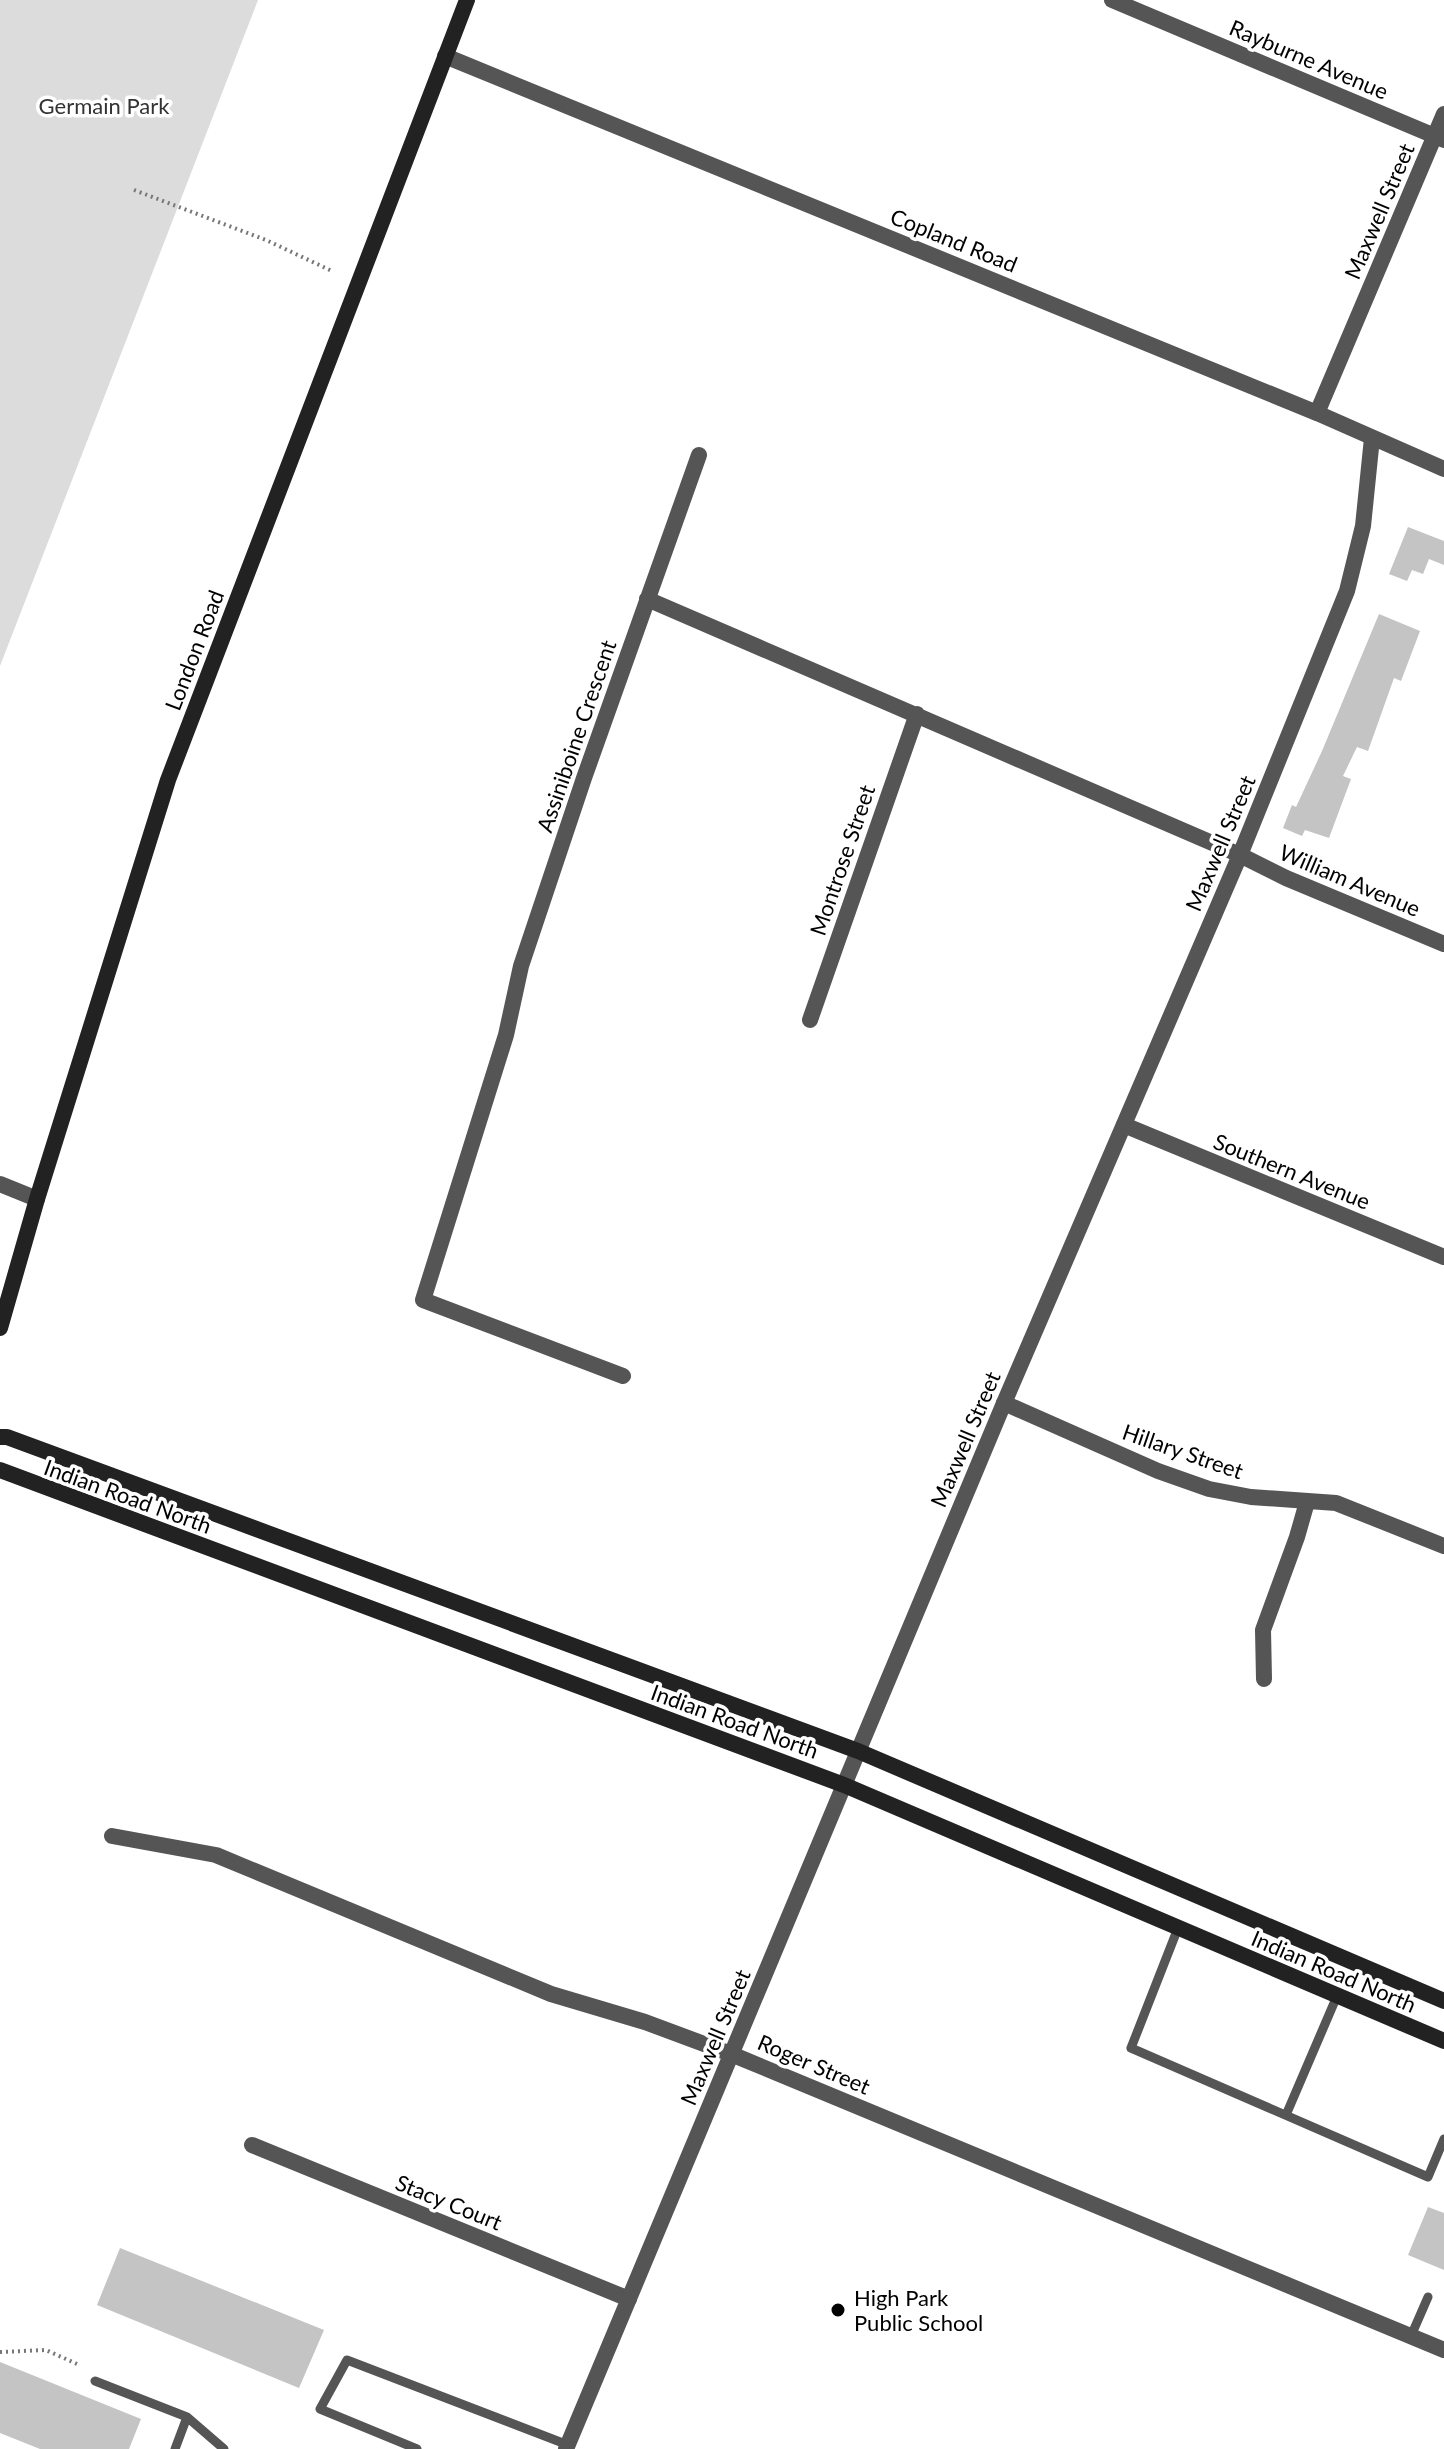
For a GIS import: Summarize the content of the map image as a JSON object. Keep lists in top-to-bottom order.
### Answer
{
  "streets": {
    "main road": ["London Road", "Indian Road North"],
    "street": [
      "Rayburne Avenue",
      "Maxwell Street",
      "Copland Road",
      "Assiniboine Crescent",
      "Montrose Street",
      "William Avenue",
      "Southern Avenue",
      "Hillary Street",
      "Roger Street",
      "Stacy Court"
    ]
  },
  "crossings": [
    ["Rayburne Avenue", "Maxwell Street"],
    ["Maxwell Street", "Copland Road"],
    ["Maxwell Street", "William Avenue"],
    ["Maxwell Street", "Southern Avenue"],
    ["Maxwell Street", "Hillary Street"],
    ["Maxwell Street", "Indian Road North"],
    ["Maxwell Street", "Roger Street"],
    ["Maxwell Street", "Stacy Court"],
    ["Copland Road", "London Road"]
  ],
  "parks": ["Germain Park"],
  "places": ["High Park Public School"]
}
